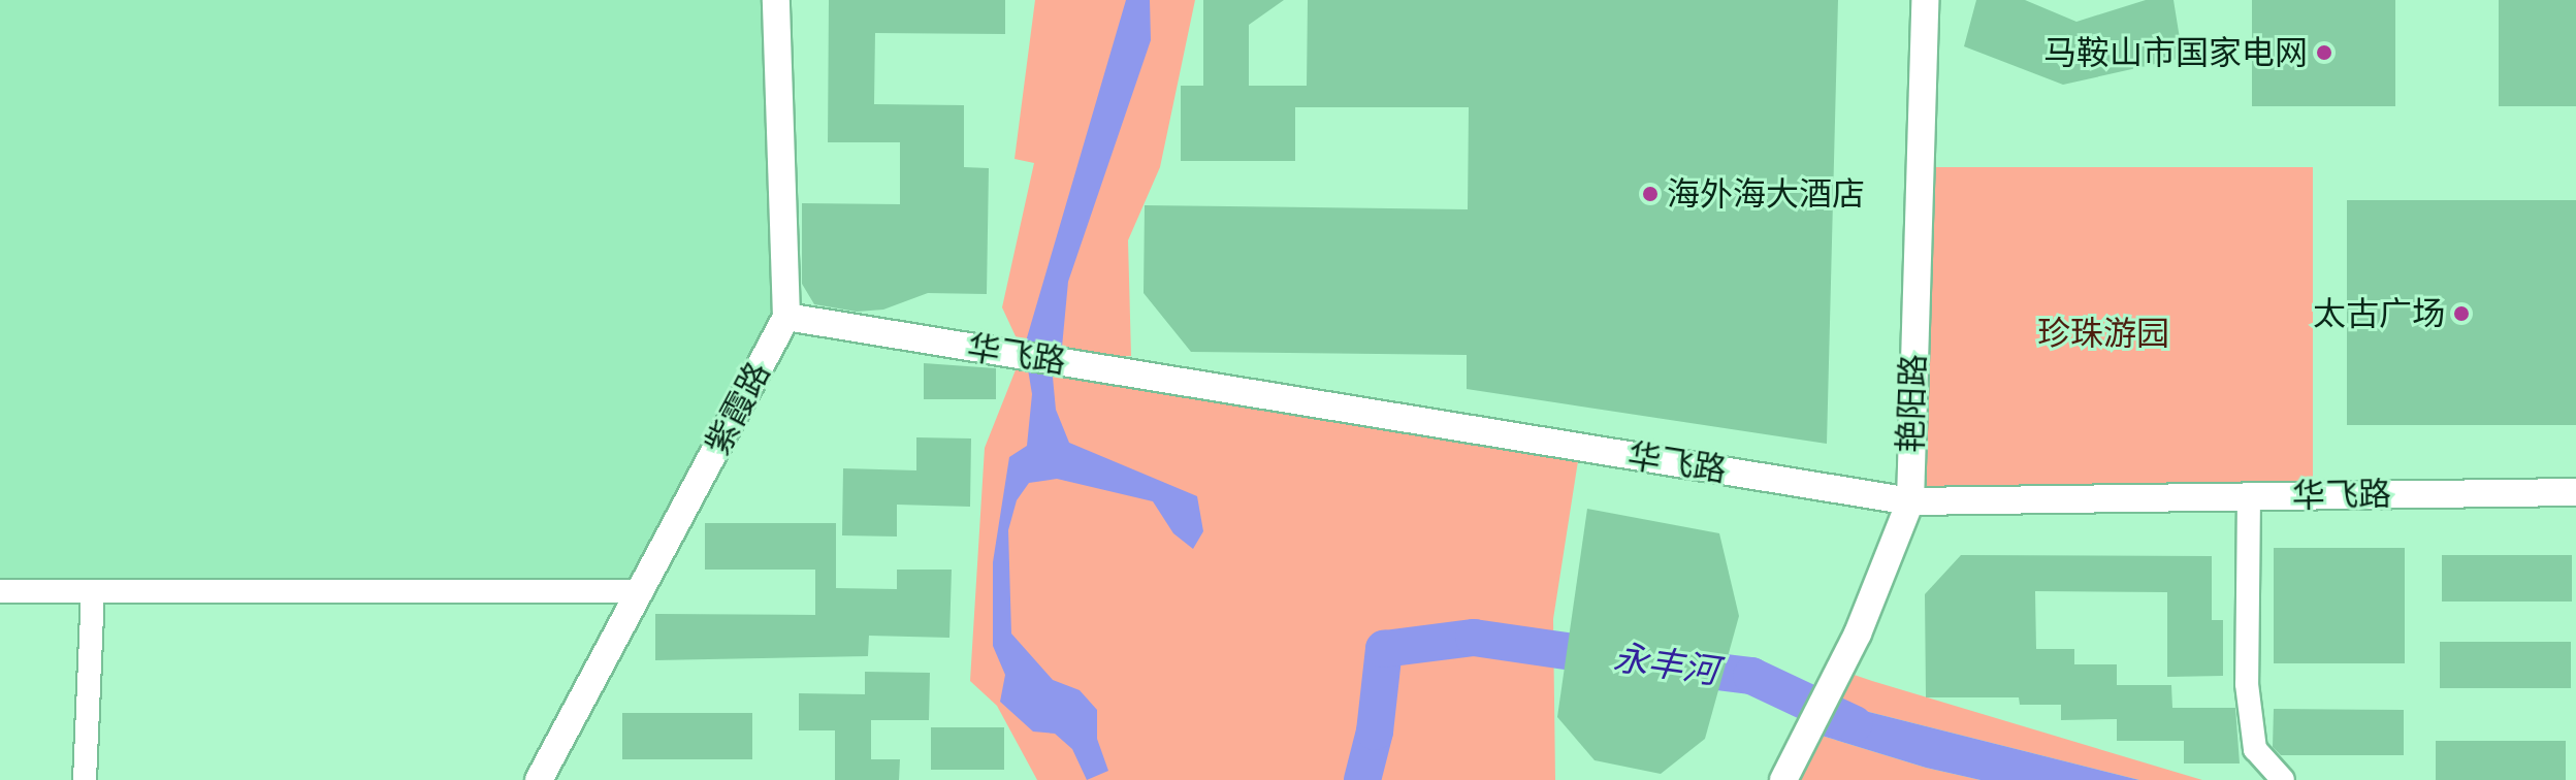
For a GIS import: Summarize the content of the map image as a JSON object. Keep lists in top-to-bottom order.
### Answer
{
  "streets": {
    "street": ["华飞路", "艳阳路", "紫霞路"]
  },
  "crossings": [
    ["华飞路", "艳阳路"],
    ["华飞路", "紫霞路"]
  ],
  "water": ["永丰河"],
  "parks": ["珍珠游园"],
  "places": ["马鞍山市国家电网", "海外海大酒店", "太古广场"]
}
